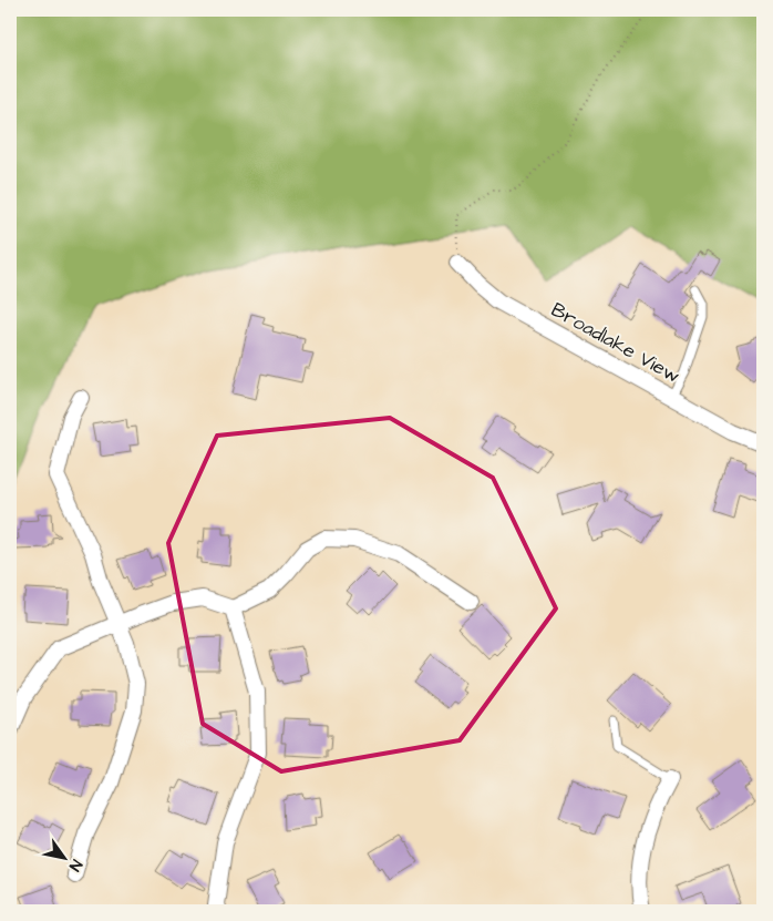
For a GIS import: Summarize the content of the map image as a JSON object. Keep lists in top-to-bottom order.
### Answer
{
  "streets": {
    "street": ["Broadlake View"]
  },
  "north": "bottom right"
}
